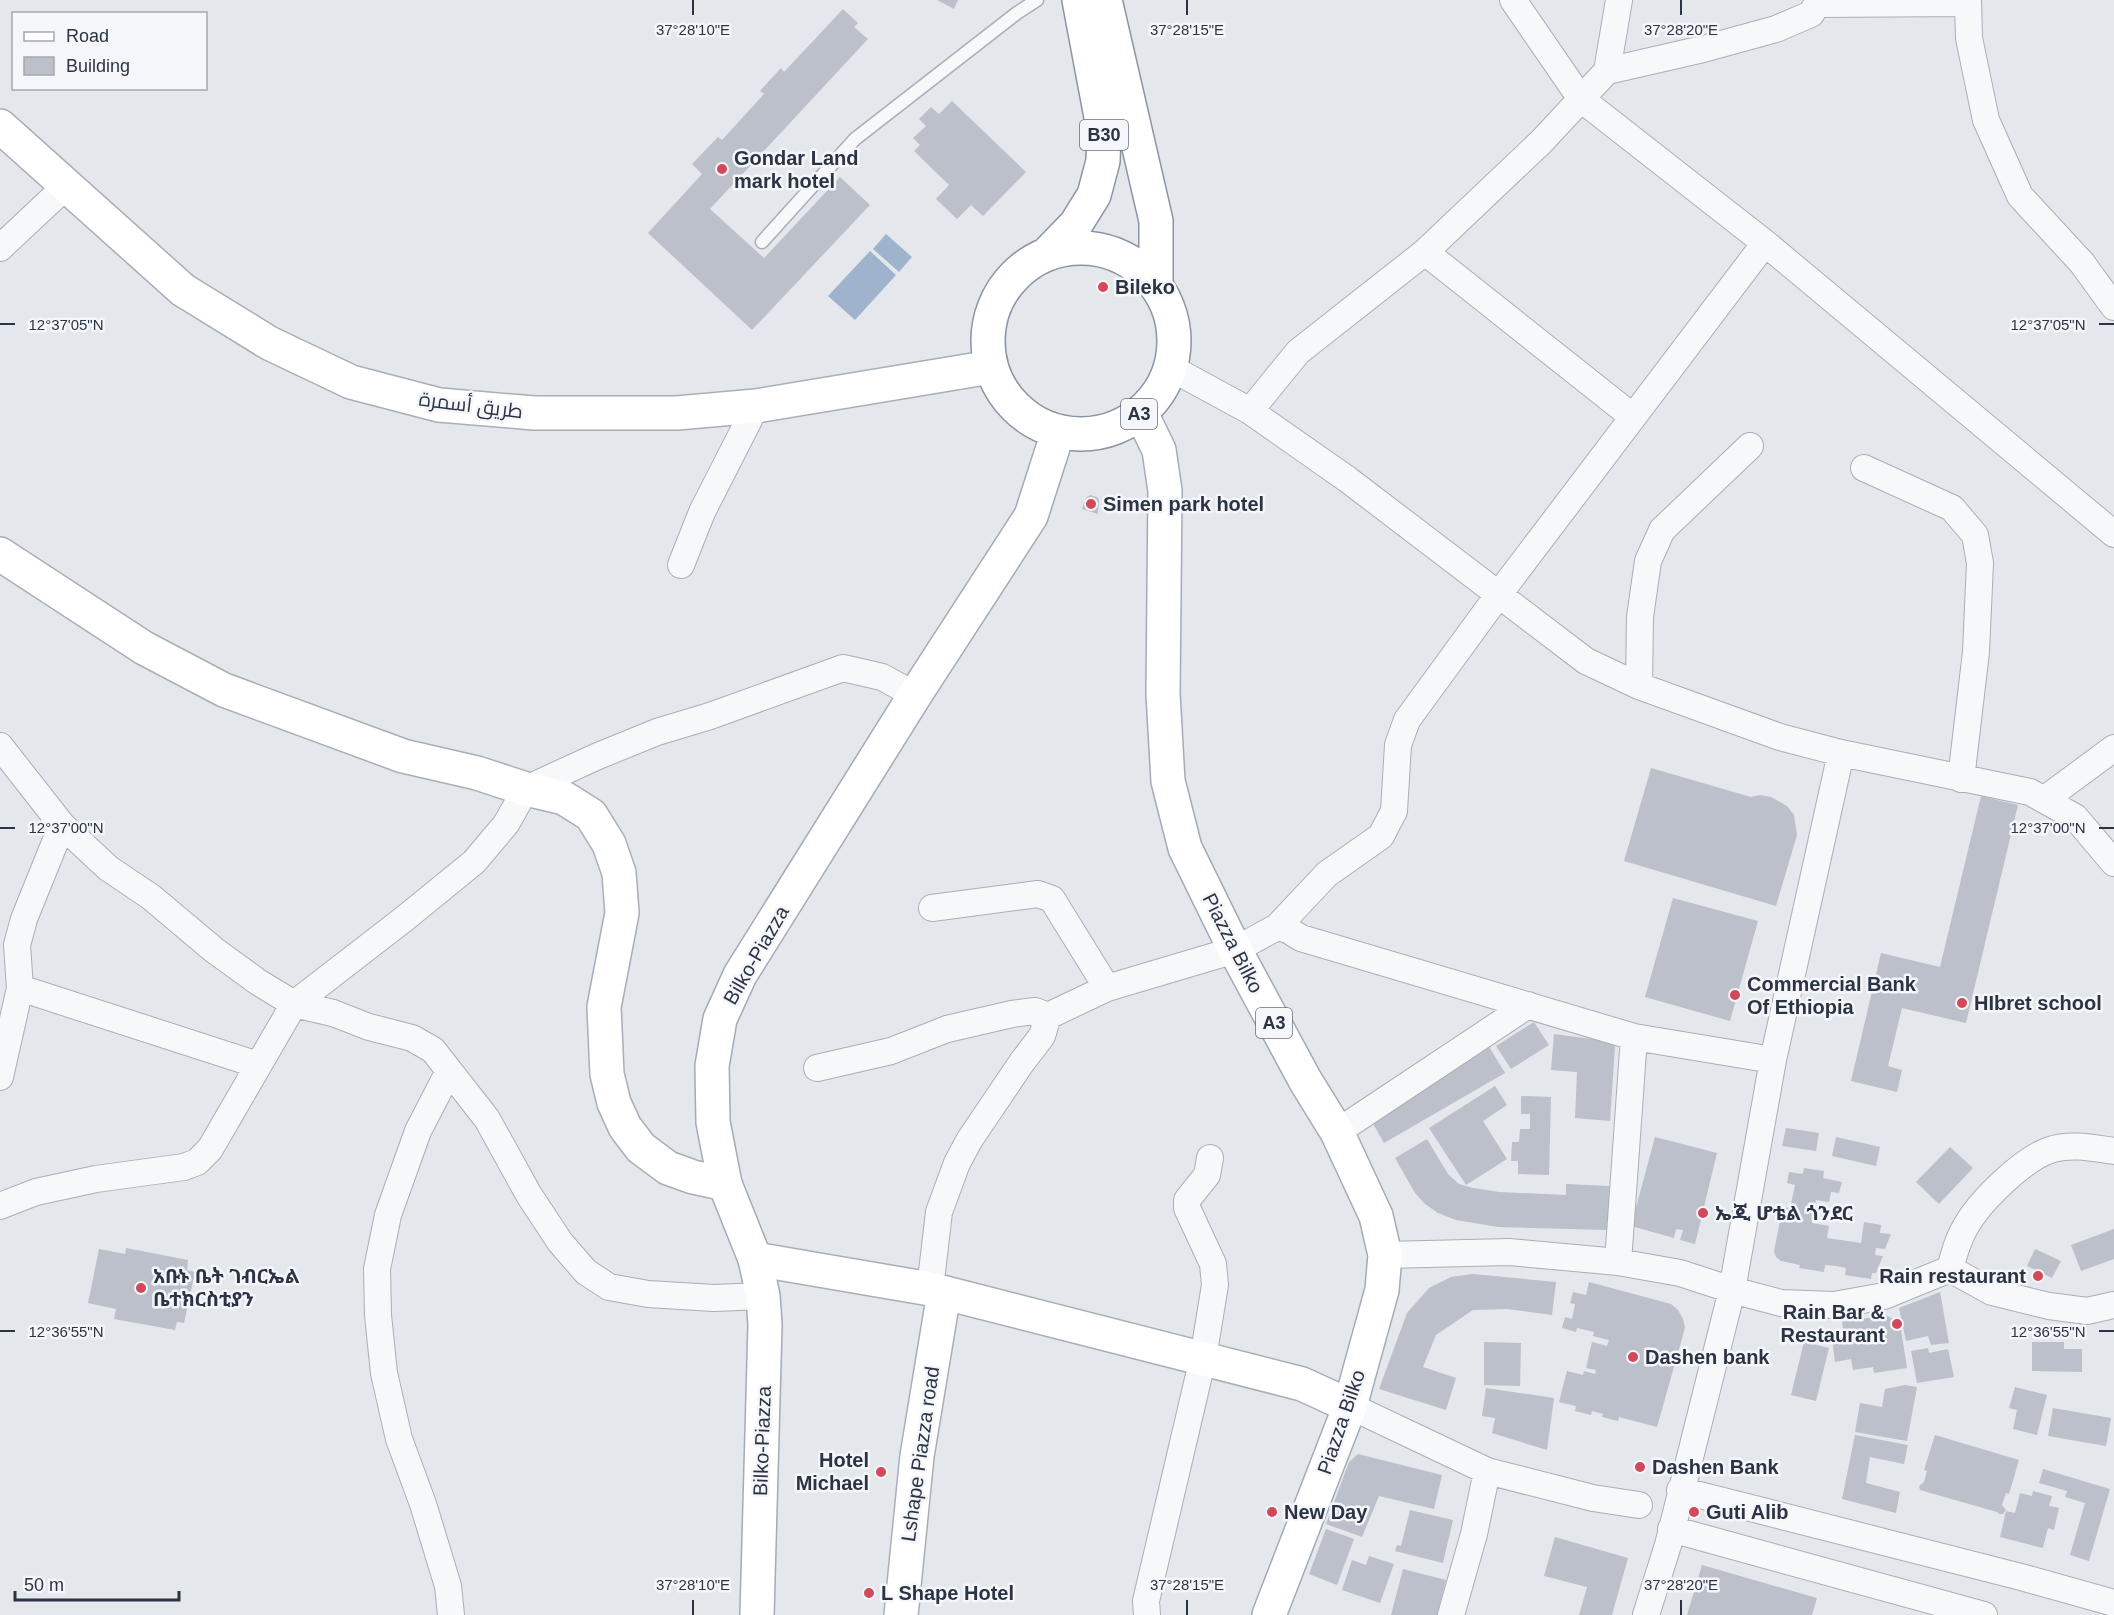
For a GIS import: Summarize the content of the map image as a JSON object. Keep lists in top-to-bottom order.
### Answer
{
  "streets": {
    "main road": [
      "B30",
      "طريق أسمرة",
      "A3",
      "Piazza Bilko",
      "Bilko-Piazza",
      "Lshape Piazza road"
    ]
  },
  "crossings": [
    ["B30", "طريق أسمرة"],
    ["B30", "A3"],
    ["B30", "Piazza Bilko"],
    ["B30", "Bilko-Piazza"],
    ["طريق أسمرة", "A3"],
    ["طريق أسمرة", "Piazza Bilko"],
    ["طريق أسمرة", "Bilko-Piazza"],
    ["A3", "Piazza Bilko"],
    ["A3", "Bilko-Piazza"],
    ["Piazza Bilko", "Bilko-Piazza"]
  ],
  "places": [
    "Gondar Land mark hotel",
    "Bileko",
    "Simen park hotel",
    "Commercial Bank Of Ethiopia",
    "HIbret school",
    "ኤጂ ሆቴል ጎንደር",
    "Rain restaurant",
    "አቡኑ ቤት ገብርኤል ቤተክርስቲያን",
    "Rain Bar & Restaurant",
    "Dashen bank",
    "Dashen Bank",
    "Hotel Michael",
    "New Day",
    "Guti Alib",
    "L Shape Hotel"
  ],
  "legend": ["Road", "Building"],
  "scale_bar": "50 m",
  "coordinates": [
    "37°28'10\"E",
    "37°28'15\"E",
    "37°28'20\"E",
    "12°37'05\"N",
    "12°37'00\"N",
    "12°36'55\"N"
  ]
}
